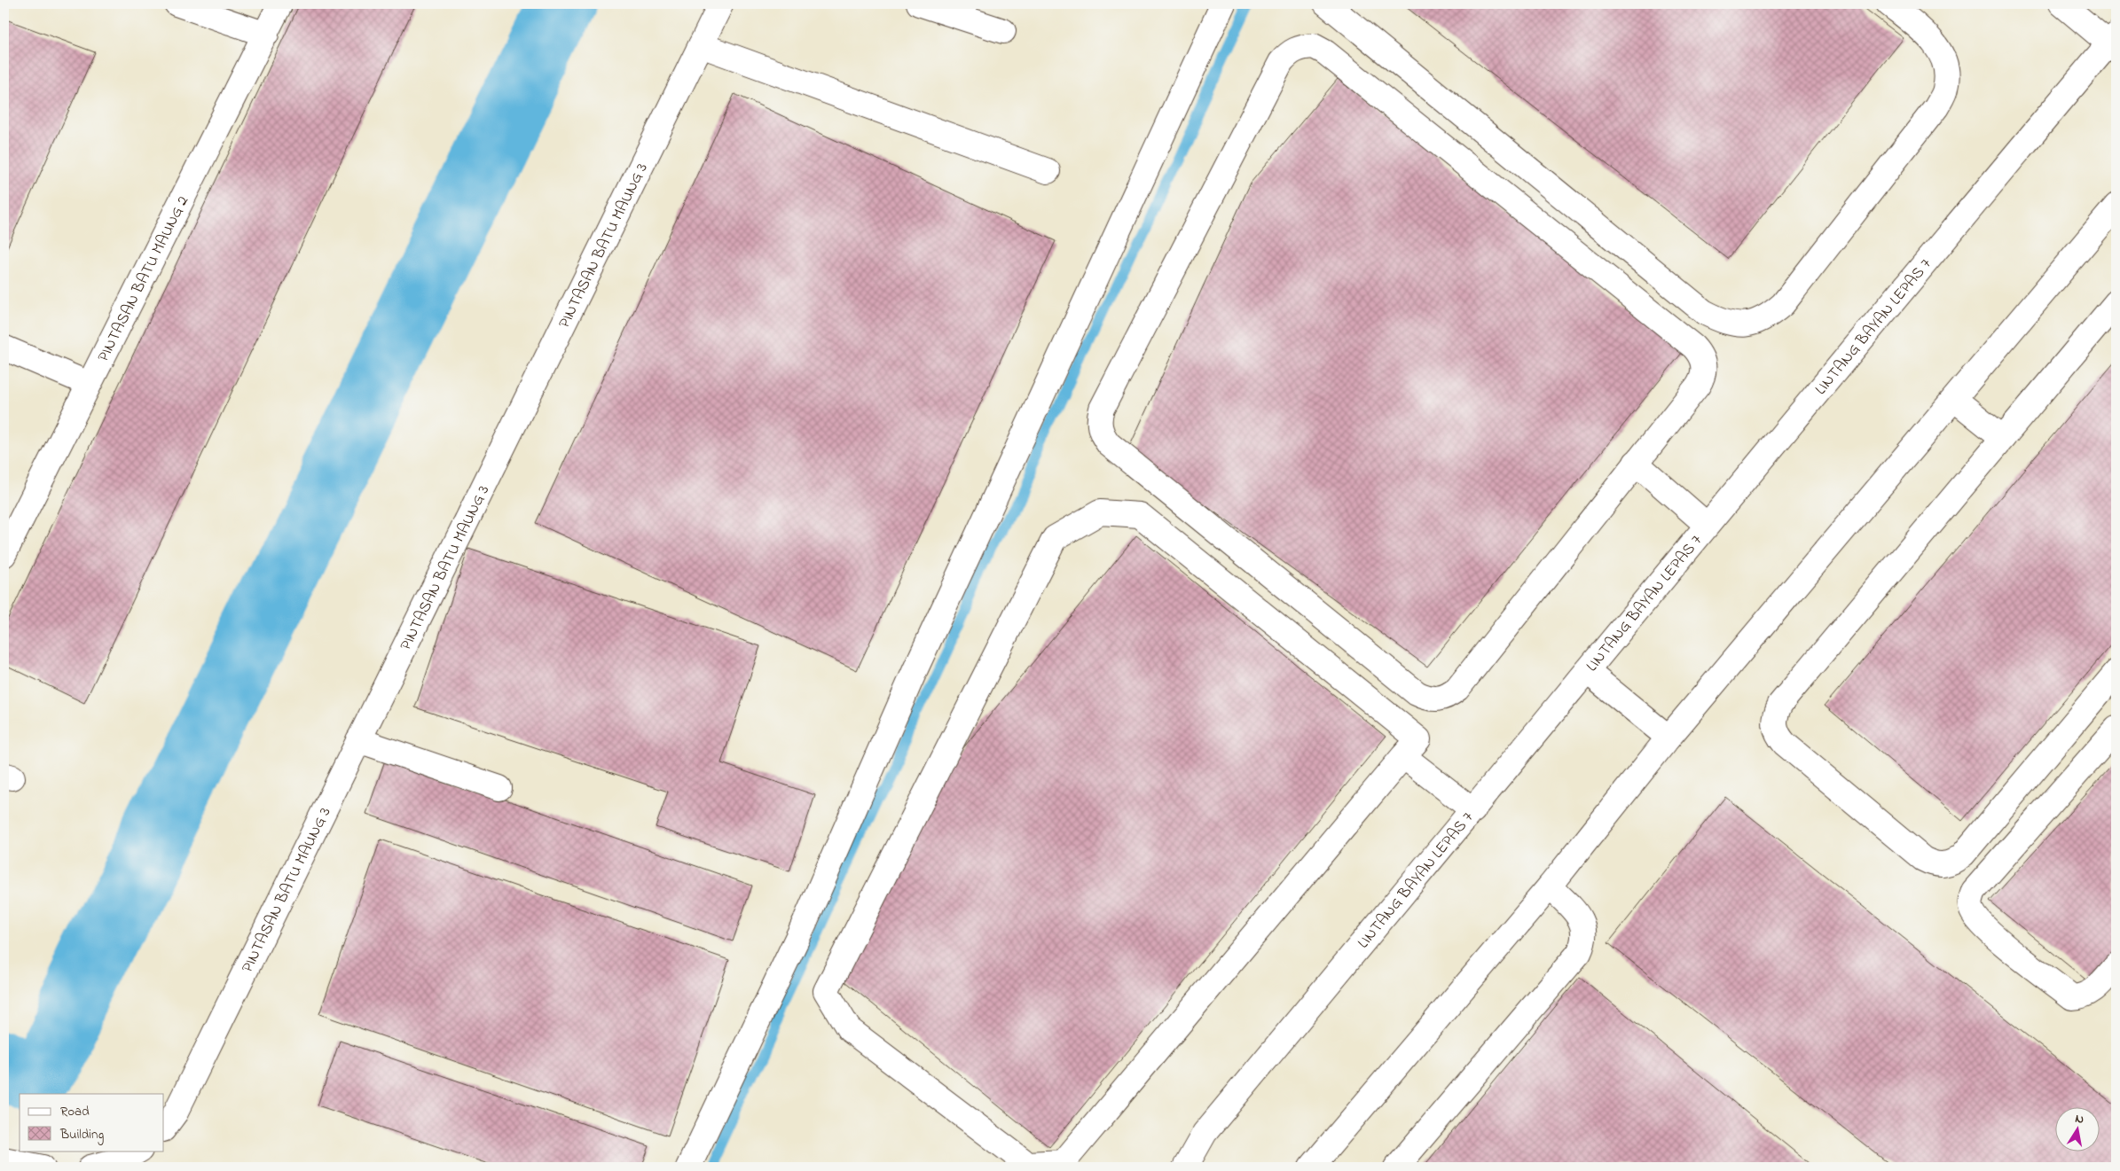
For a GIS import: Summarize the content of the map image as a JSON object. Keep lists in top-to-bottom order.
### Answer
{
  "streets": {
    "street": ["PINTASAN BATU MAUNG 3", "PINTASAN BATU MAUNG 2", "LINTANG BAYAN LEPAS 7"]
  },
  "legend": ["Road", "Building"],
  "north": "top"
}
